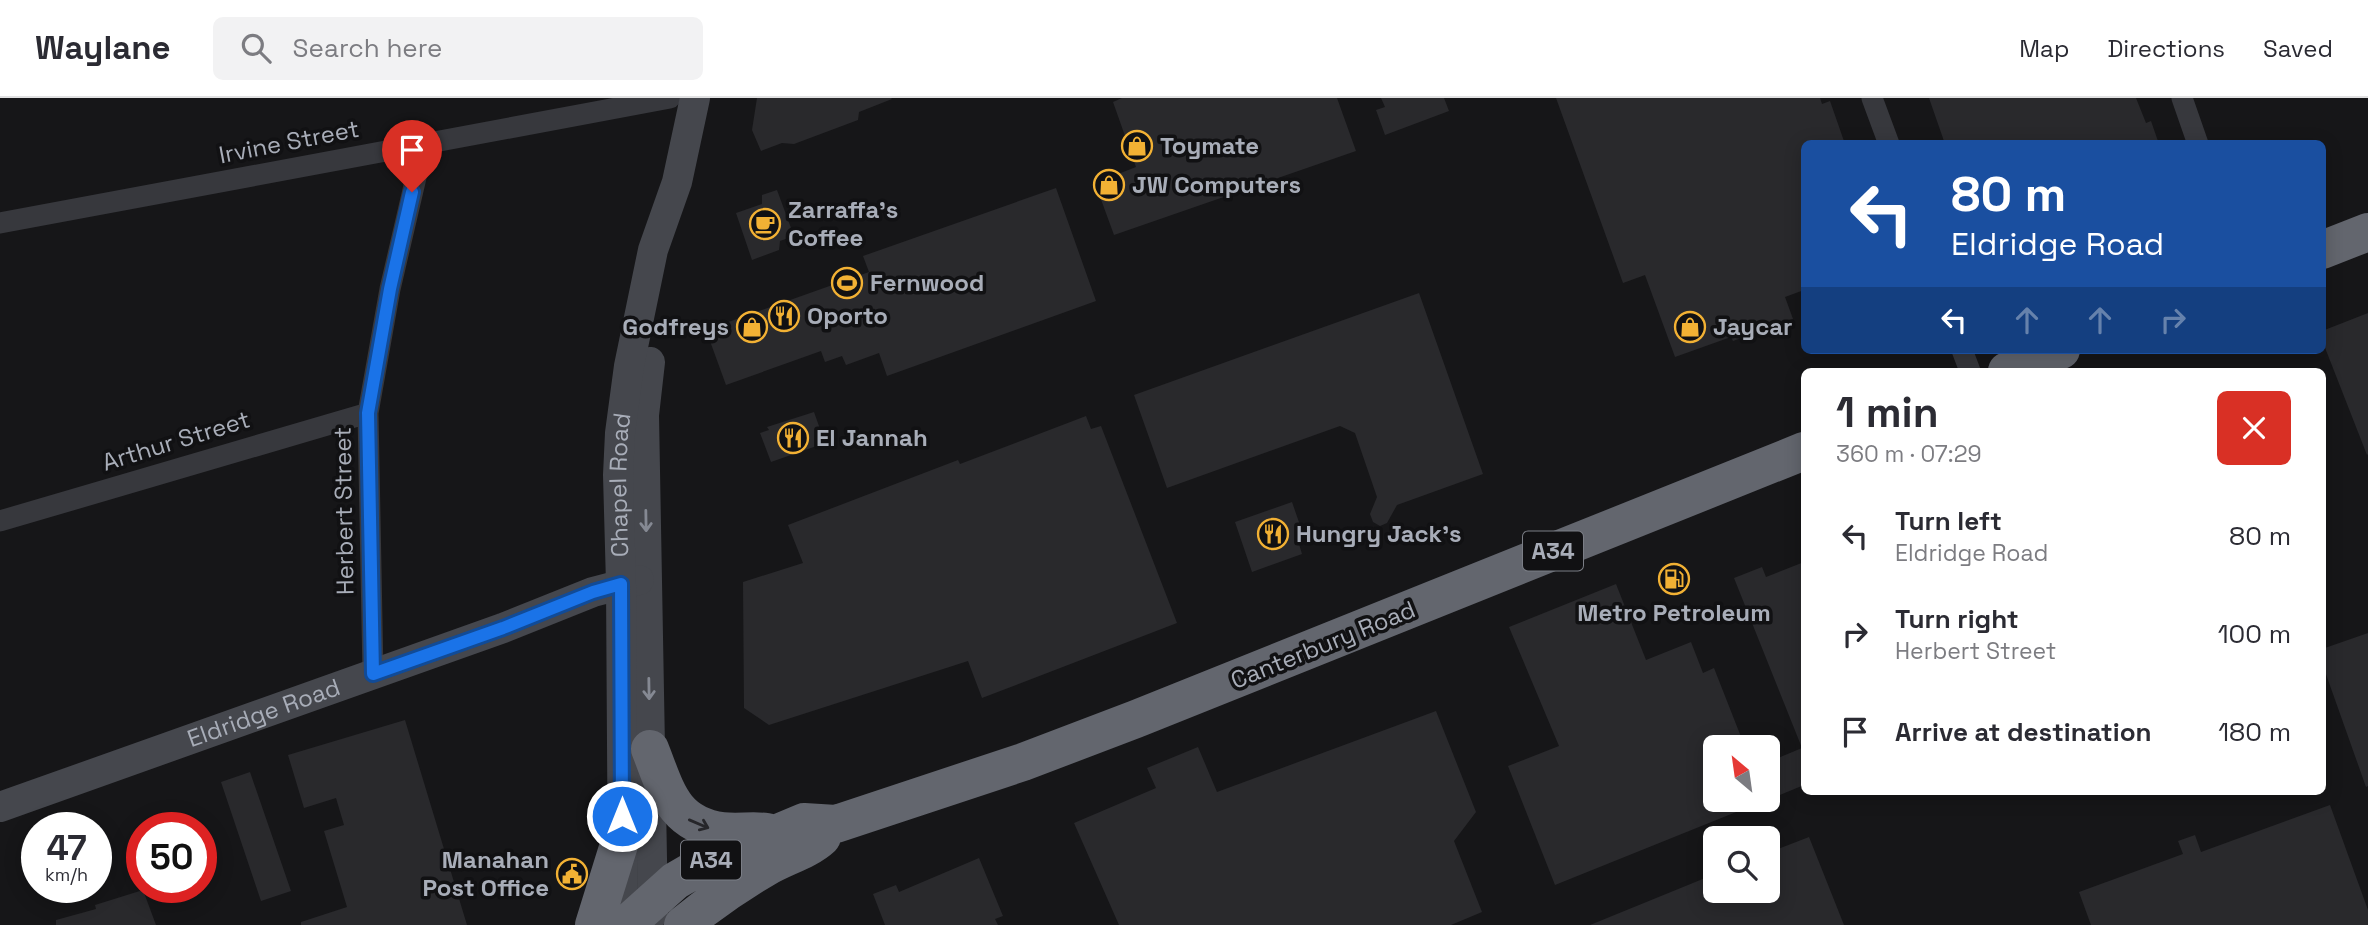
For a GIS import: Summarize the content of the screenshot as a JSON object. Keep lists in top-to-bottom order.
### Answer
{
  "streets": {
    "highway": ["A34", "Canterbury Road"],
    "main road": ["Chapel Road", "Eldridge Road"],
    "street": ["Irvine Street", "Arthur Street", "Herbert Street"]
  },
  "crossings": [
    ["Irvine Street", "Herbert Street"],
    ["Arthur Street", "Herbert Street"],
    ["Chapel Road", "Canterbury Road"],
    ["Chapel Road", "Eldridge Road"],
    ["Herbert Street", "Eldridge Road"]
  ],
  "places": {
    "shop": [
      "Toymate",
      "JW Computers",
      "Godfreys",
      "Jaycar"
    ],
    "cafe": ["Zarraffa's Coffee"],
    "sports": ["Fernwood"],
    "restaurant": ["Oporto", "El Jannah", "Hungry Jack's"],
    "fuel station": ["Metro Petroleum"],
    "public building": ["Manahan Post Office"]
  },
  "north": "top left",
  "page": {
    "header": "Waylane",
    "search": "Search here",
    "nav": ["Map", "Directions", "Saved"],
    "turn": ["80 m", "Eldridge Road"],
    "heading": ["1 min", "360 m · 07:29"],
    "list": [
      {
        "name": "Turn left",
        "note": "Eldridge Road",
        "value": "80 m"
      },
      {
        "name": "Turn right",
        "note": "Herbert Street",
        "value": "100 m"
      },
      {
        "name": "Arrive at destination",
        "value": "180 m"
      }
    ],
    "speed": "47 km/h",
    "limit": "50"
  }
}
